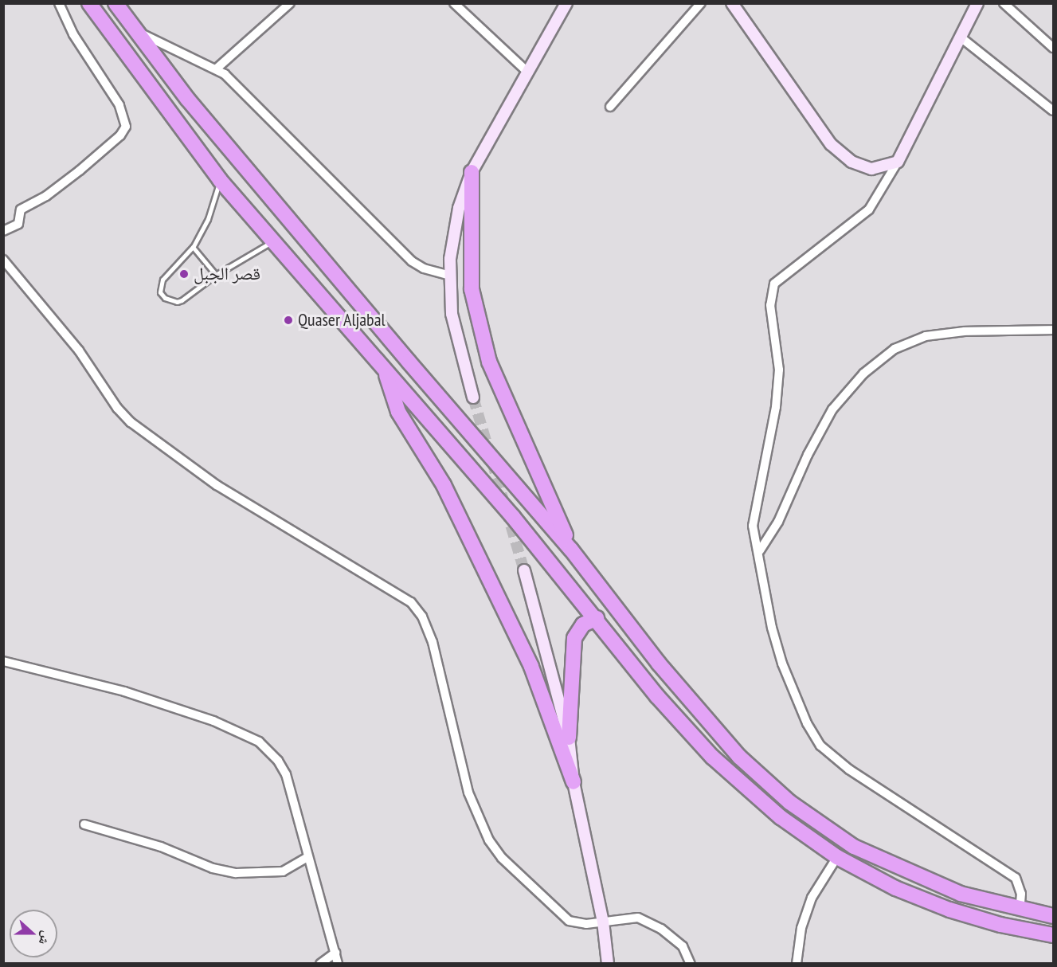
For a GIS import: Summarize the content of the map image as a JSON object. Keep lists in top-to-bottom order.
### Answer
{
  "places": ["قصر الجبل", "Quaser Aljabal"],
  "north": "right"
}
